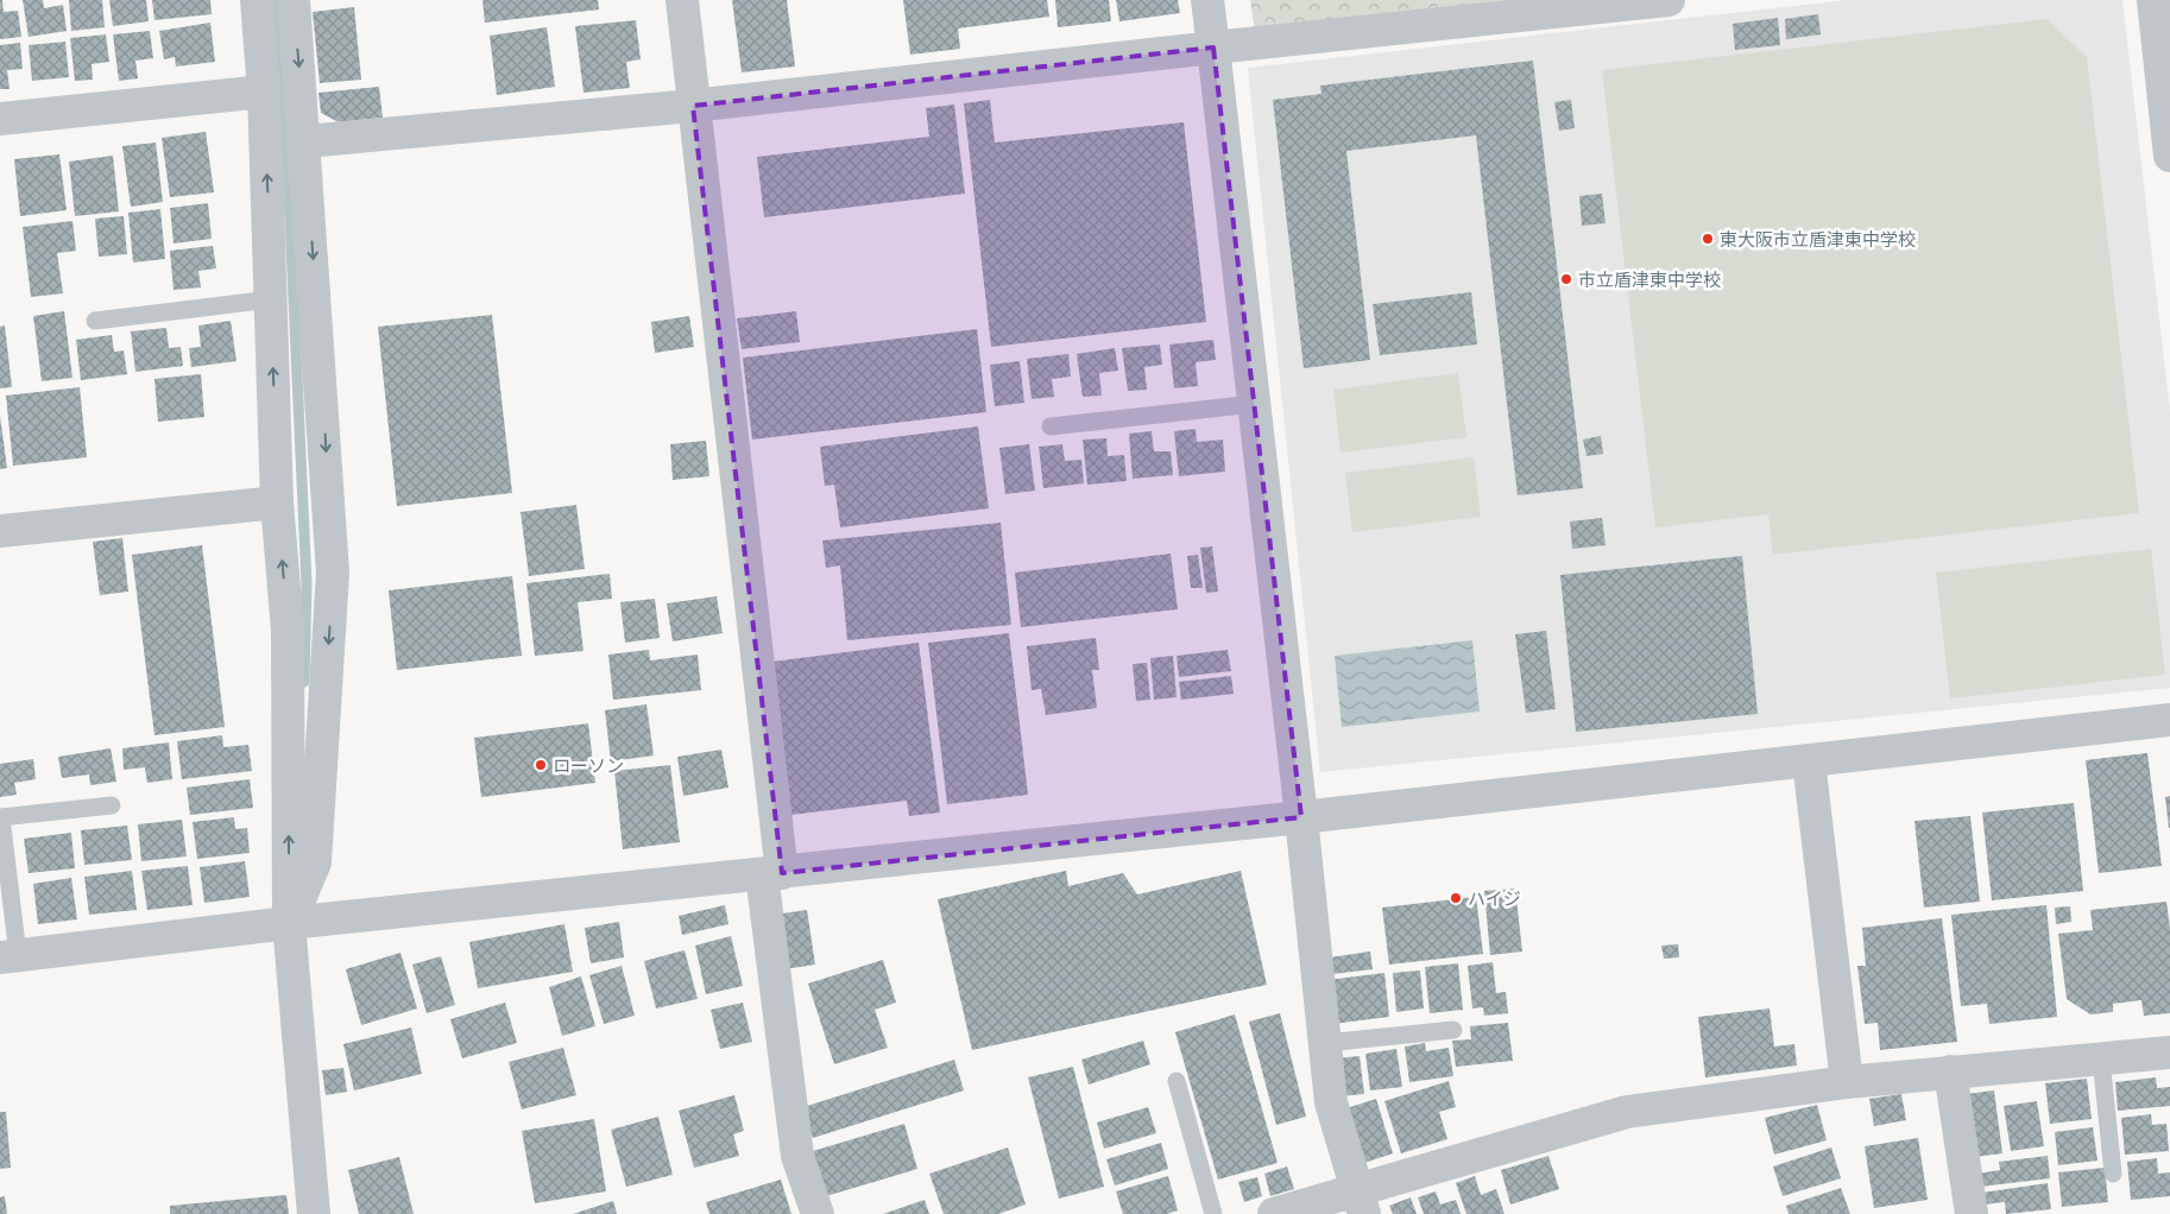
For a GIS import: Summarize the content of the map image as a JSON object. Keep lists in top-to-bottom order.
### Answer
{
  "places": [
    "東大阪市立盾津東中学校",
    "市立盾津東中学校",
    "ローソン",
    "ハイジ"
  ]
}
